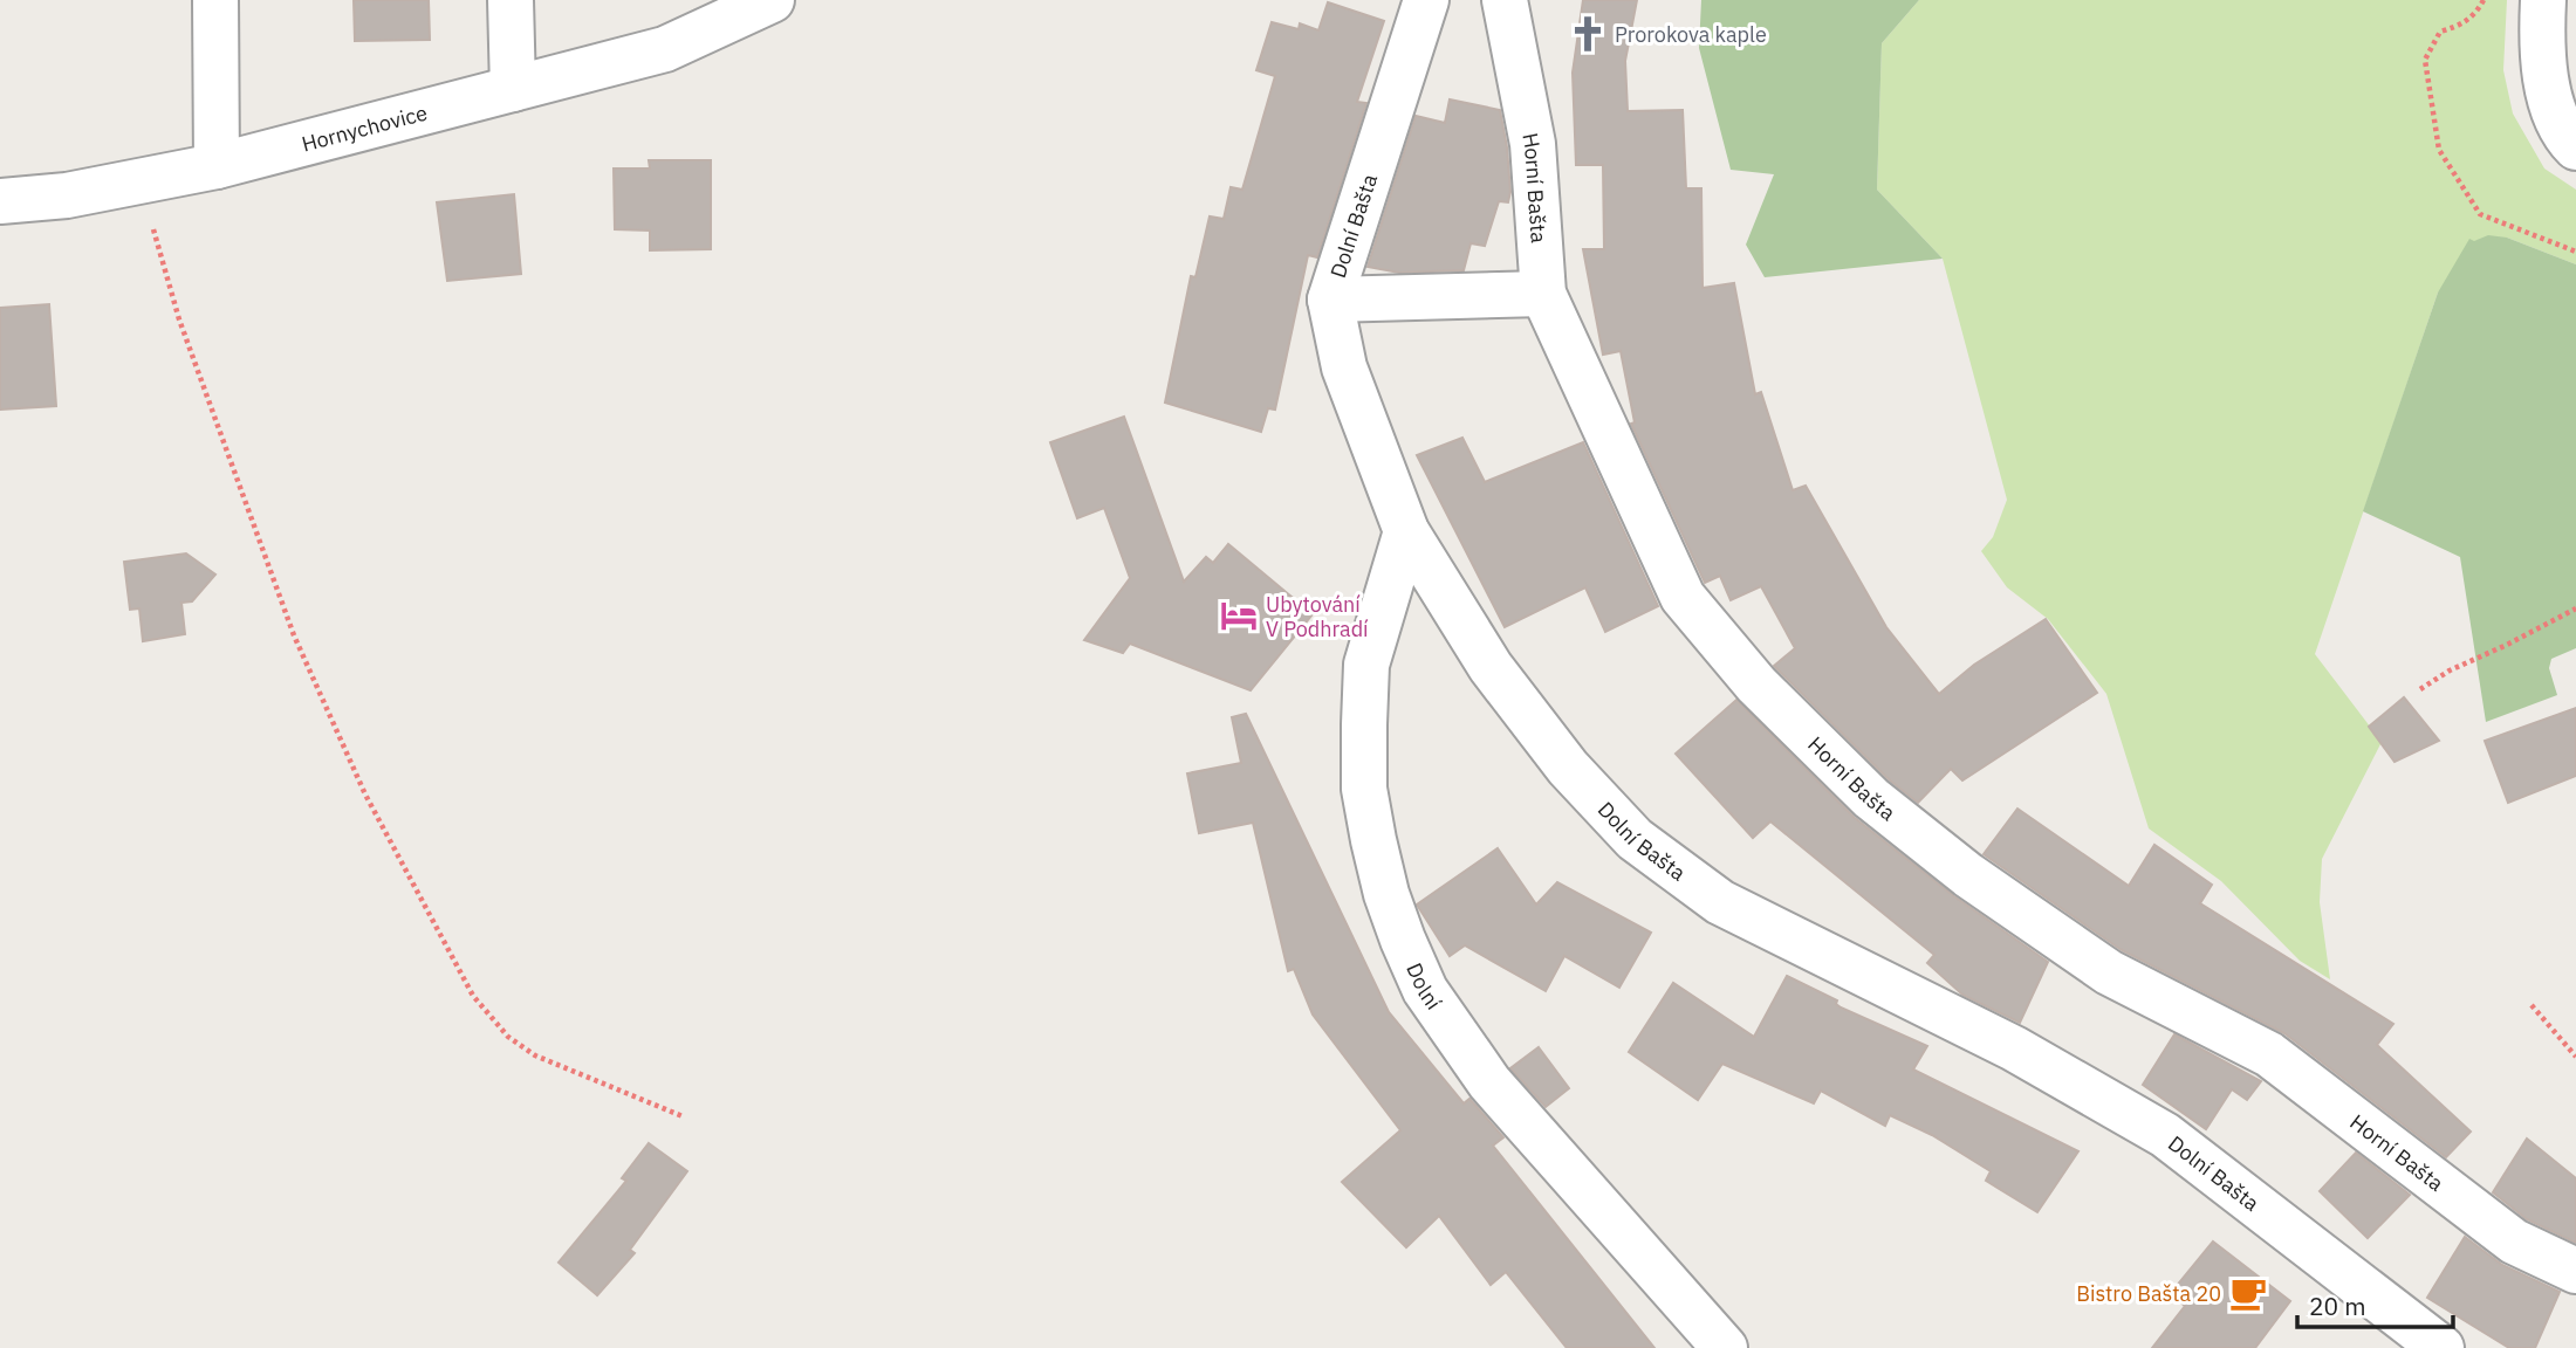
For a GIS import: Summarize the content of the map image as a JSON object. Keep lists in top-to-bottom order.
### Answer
{
  "streets": {
    "street": [
      "Hornychovice",
      "Horní Bašta",
      "Dolní Bašta",
      "Dolní"
    ]
  },
  "crossings": [
    ["Dolní Bašta", "Dolní"]
  ],
  "places": {
    "church": ["Prorokova kaple"],
    "hotel": ["Ubytování V Podhradí"],
    "cafe": ["Bistro Bašta 20"]
  },
  "scale_bar": "20 m"
}
